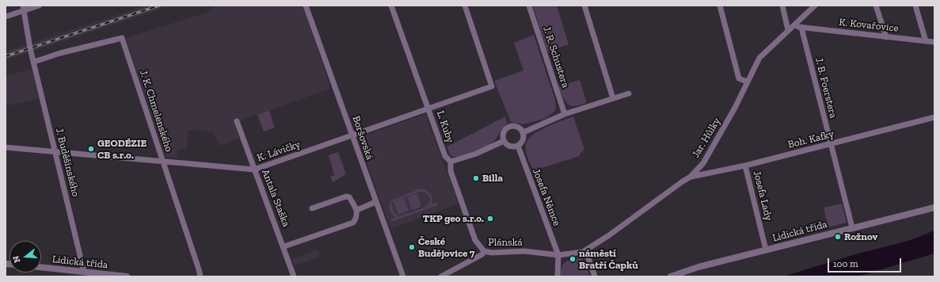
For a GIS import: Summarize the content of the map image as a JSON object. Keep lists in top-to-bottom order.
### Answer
{
  "streets": {
    "street": [
      "K. Kovařovice",
      "J. R. Schustera",
      "J. B. Foerstera",
      "J. K. Chmelenského",
      "L. Kuby",
      "Boršovská",
      "Jar. Hůlky",
      "Boh. Kafky",
      "K. Lávičky",
      "J. Buděšínského",
      "Josefa Lady",
      "Josefa Němce",
      "Antala Staška",
      "Lidická třída",
      "Plánská"
    ]
  },
  "crossings": [
    ["K. Kovařovice", "J. B. Foerstera"],
    ["K. Kovařovice", "Jar. Hůlky"],
    ["J. B. Foerstera", "Boh. Kafky"],
    ["J. B. Foerstera", "Lidická třída"],
    ["J. K. Chmelenského", "K. Lávičky"],
    ["J. K. Chmelenského", "J. Buděšínského"],
    ["L. Kuby", "K. Lávičky"],
    ["L. Kuby", "Plánská"],
    ["Boršovská", "K. Lávičky"],
    ["Jar. Hůlky", "Boh. Kafky"],
    ["Jar. Hůlky", "Plánská"],
    ["Boh. Kafky", "Josefa Lady"],
    ["K. Lávičky", "J. Buděšínského"],
    ["K. Lávičky", "Antala Staška"],
    ["J. Buděšínského", "Lidická třída"],
    ["Josefa Lady", "Lidická třída"],
    ["Josefa Němce", "Plánská"]
  ],
  "places": [
    "GEODÉZIE CB s.r.o.",
    "Billa",
    "TKP geo s.r.o.",
    "Rožnov",
    "České Budějovice 7",
    "náměstí Bratří Čapků"
  ],
  "scale_bar": "100 m",
  "north": "left"
}
